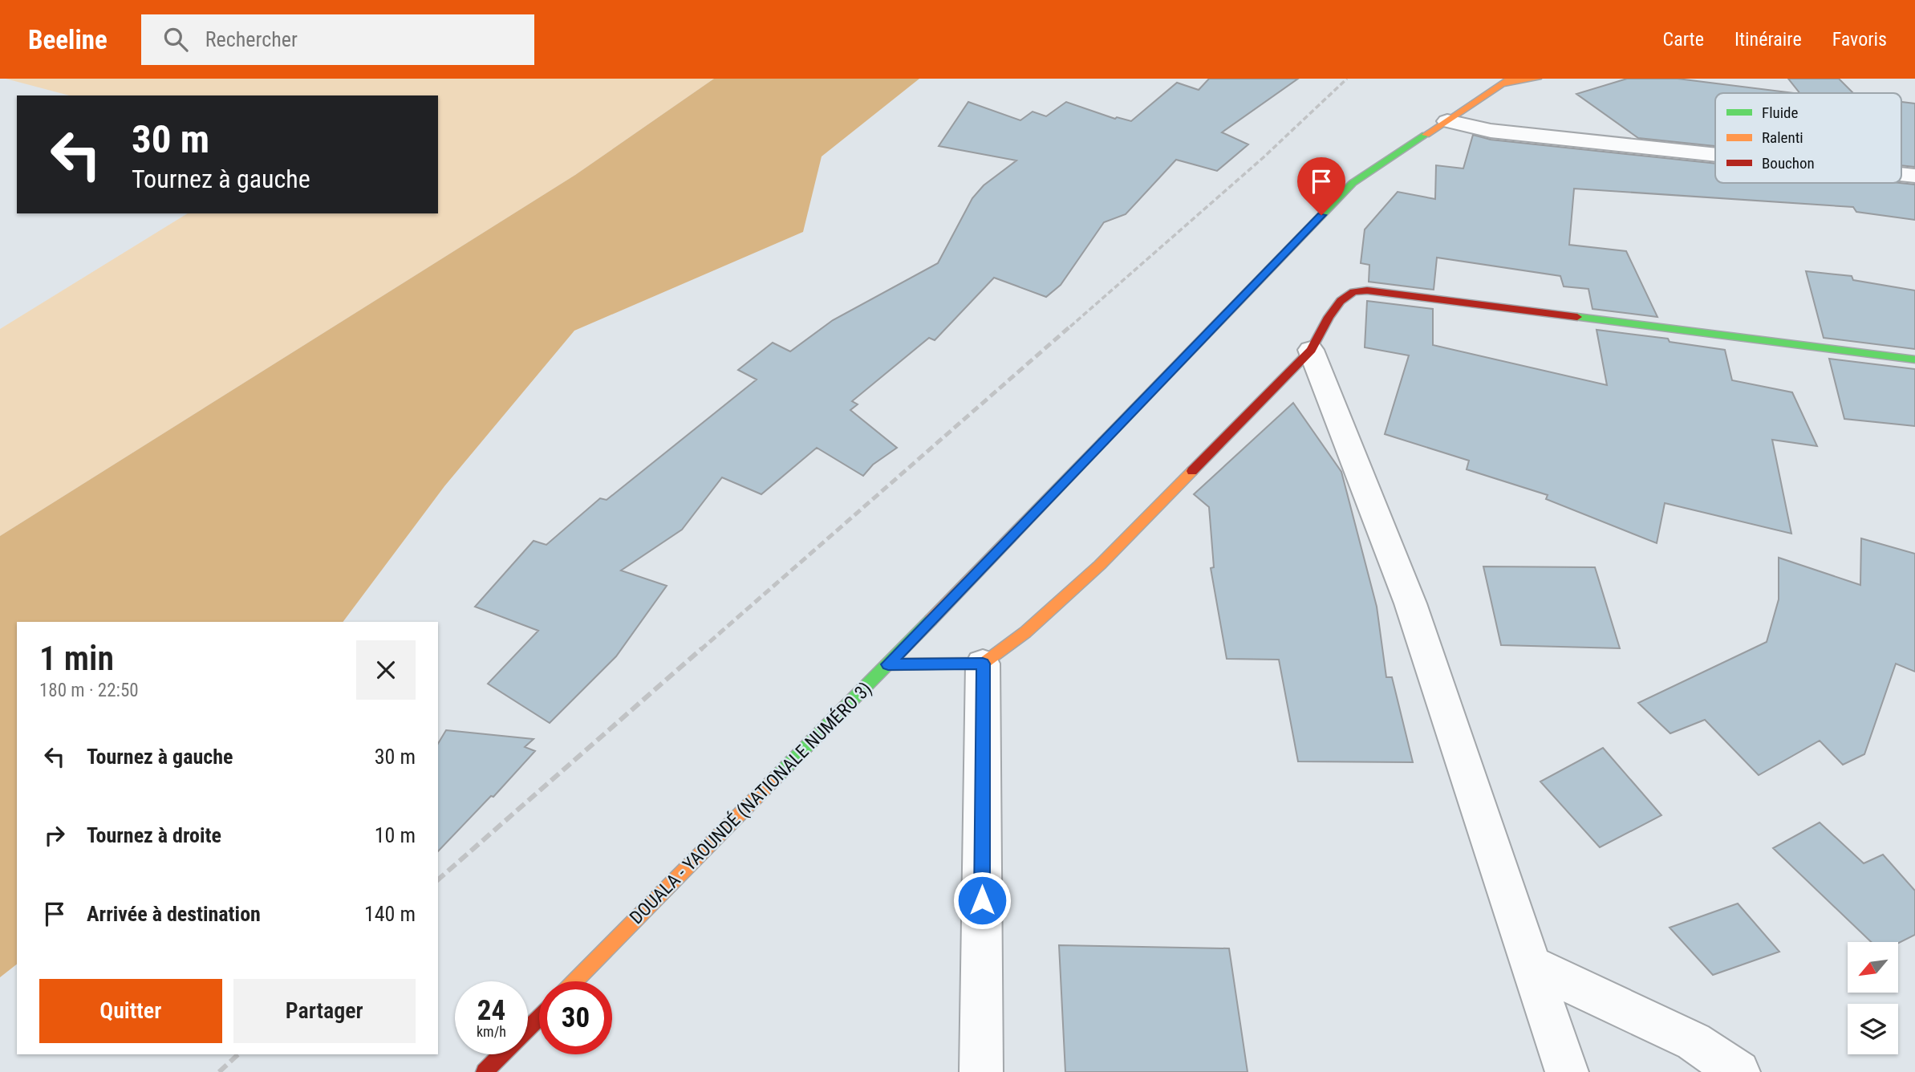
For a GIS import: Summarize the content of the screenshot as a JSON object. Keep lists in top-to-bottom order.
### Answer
{
  "streets": {
    "main road": ["DOUALA - YAOUNDÉ (NATIONALE NUMÉRO 3)"]
  },
  "legend": ["Fluide", "Ralenti", "Bouchon"],
  "north": "bottom left",
  "page": {
    "header": "Beeline",
    "search": "Rechercher",
    "nav": ["Carte", "Itinéraire", "Favoris"],
    "turn": ["30 m", "Tournez à gauche"],
    "heading": ["1 min", "180 m · 22:50"],
    "list": [
      {
        "name": "Tournez à gauche",
        "value": "30 m"
      },
      {
        "name": "Tournez à droite",
        "value": "10 m"
      },
      {
        "name": "Arrivée à destination",
        "value": "140 m"
      }
    ],
    "buttons": ["Quitter", "Partager"],
    "speed": "24 km/h",
    "limit": "30"
  }
}
